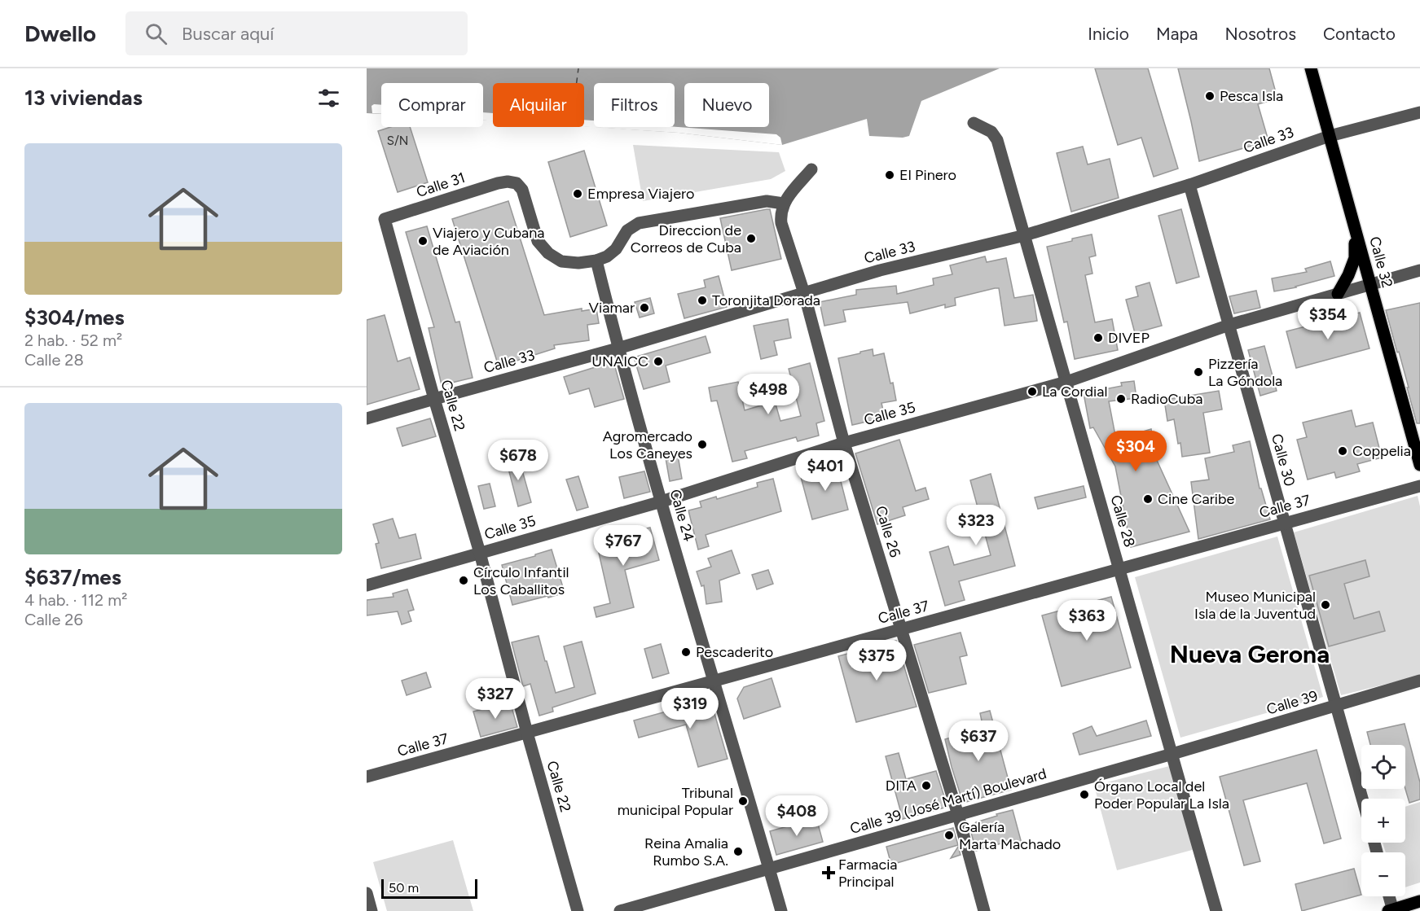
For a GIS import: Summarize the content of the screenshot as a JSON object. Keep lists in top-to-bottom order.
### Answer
{
  "streets": {
    "main road": ["Calle 32"],
    "street": [
      "Calle 33",
      "Calle 31",
      "Calle 22",
      "Calle 35",
      "Calle 30",
      "Calle 37",
      "Calle 24",
      "Calle 28",
      "Calle 26",
      "Calle 39",
      "Calle 39 (José Martí) Boulevard"
    ]
  },
  "crossings": [
    ["Calle 33", "Calle 32"],
    ["Calle 33", "Calle 22"],
    ["Calle 33", "Calle 30"],
    ["Calle 33", "Calle 24"],
    ["Calle 33", "Calle 28"],
    ["Calle 33", "Calle 26"],
    ["Calle 31", "Calle 22"],
    ["Calle 31", "Calle 24"],
    ["Calle 32", "Calle 35"],
    ["Calle 22", "Calle 35"],
    ["Calle 22", "Calle 37"],
    ["Calle 35", "Calle 30"],
    ["Calle 35", "Calle 24"],
    ["Calle 35", "Calle 28"],
    ["Calle 35", "Calle 26"],
    ["Calle 30", "Calle 37"],
    ["Calle 30", "Calle 39"],
    ["Calle 37", "Calle 24"],
    ["Calle 37", "Calle 28"],
    ["Calle 37", "Calle 26"],
    ["Calle 24", "Calle 39 (José Martí) Boulevard"],
    ["Calle 28", "Calle 39"],
    ["Calle 28", "Calle 39 (José Martí) Boulevard"],
    ["Calle 26", "Calle 39 (José Martí) Boulevard"],
    ["Calle 39", "Calle 39 (José Martí) Boulevard"]
  ],
  "districts": ["Nueva Gerona"],
  "places": {
    "other": [
      "Pesca Isla",
      "El Pinero",
      "Empresa Viajero",
      "Direccion de Correos de Cuba",
      "Viajero y Cubana de Aviación",
      "Toronjita Dorada",
      "Viamar",
      "DIVEP",
      "UNAICC",
      "Pizzería La Góndola",
      "La Cordial",
      "RadioCuba",
      "Agromercado Los Caneyes",
      "Coppelia",
      "Cine Caribe",
      "Círculo Infantil Los Caballitos",
      "Museo Municipal Isla de la Juventud",
      "Pescaderito",
      "DITA",
      "Órgano Local del Poder Popular La Isla",
      "Tribunal municipal Popular",
      "Galería Marta Machado",
      "Reina Amalia Rumbo S.A."
    ],
    "health": ["Farmacia Principal"]
  },
  "house_numbers": ["S/N"],
  "scale_bar": "50 m",
  "page": {
    "header": "Dwello",
    "search": "Buscar aquí",
    "nav": [
      "Inicio",
      "Mapa",
      "Nosotros",
      "Contacto"
    ],
    "heading": "13 viviendas",
    "chip": [
      "Comprar",
      "Alquilar",
      "Filtros",
      "Nuevo"
    ],
    "list": [
      {
        "name": "$304/mes",
        "note": "2 hab. · 52 m² · Calle 28"
      },
      {
        "name": "$637/mes",
        "note": "4 hab. · 112 m² · Calle 26"
      }
    ],
    "price": [
      "$354",
      "$498",
      "$304",
      "$678",
      "$401",
      "$323",
      "$767",
      "$363",
      "$375",
      "$327",
      "$319",
      "$637",
      "$408"
    ],
    "map_buttons": ["+", "−"],
    "scale": "50 m"
  }
}
